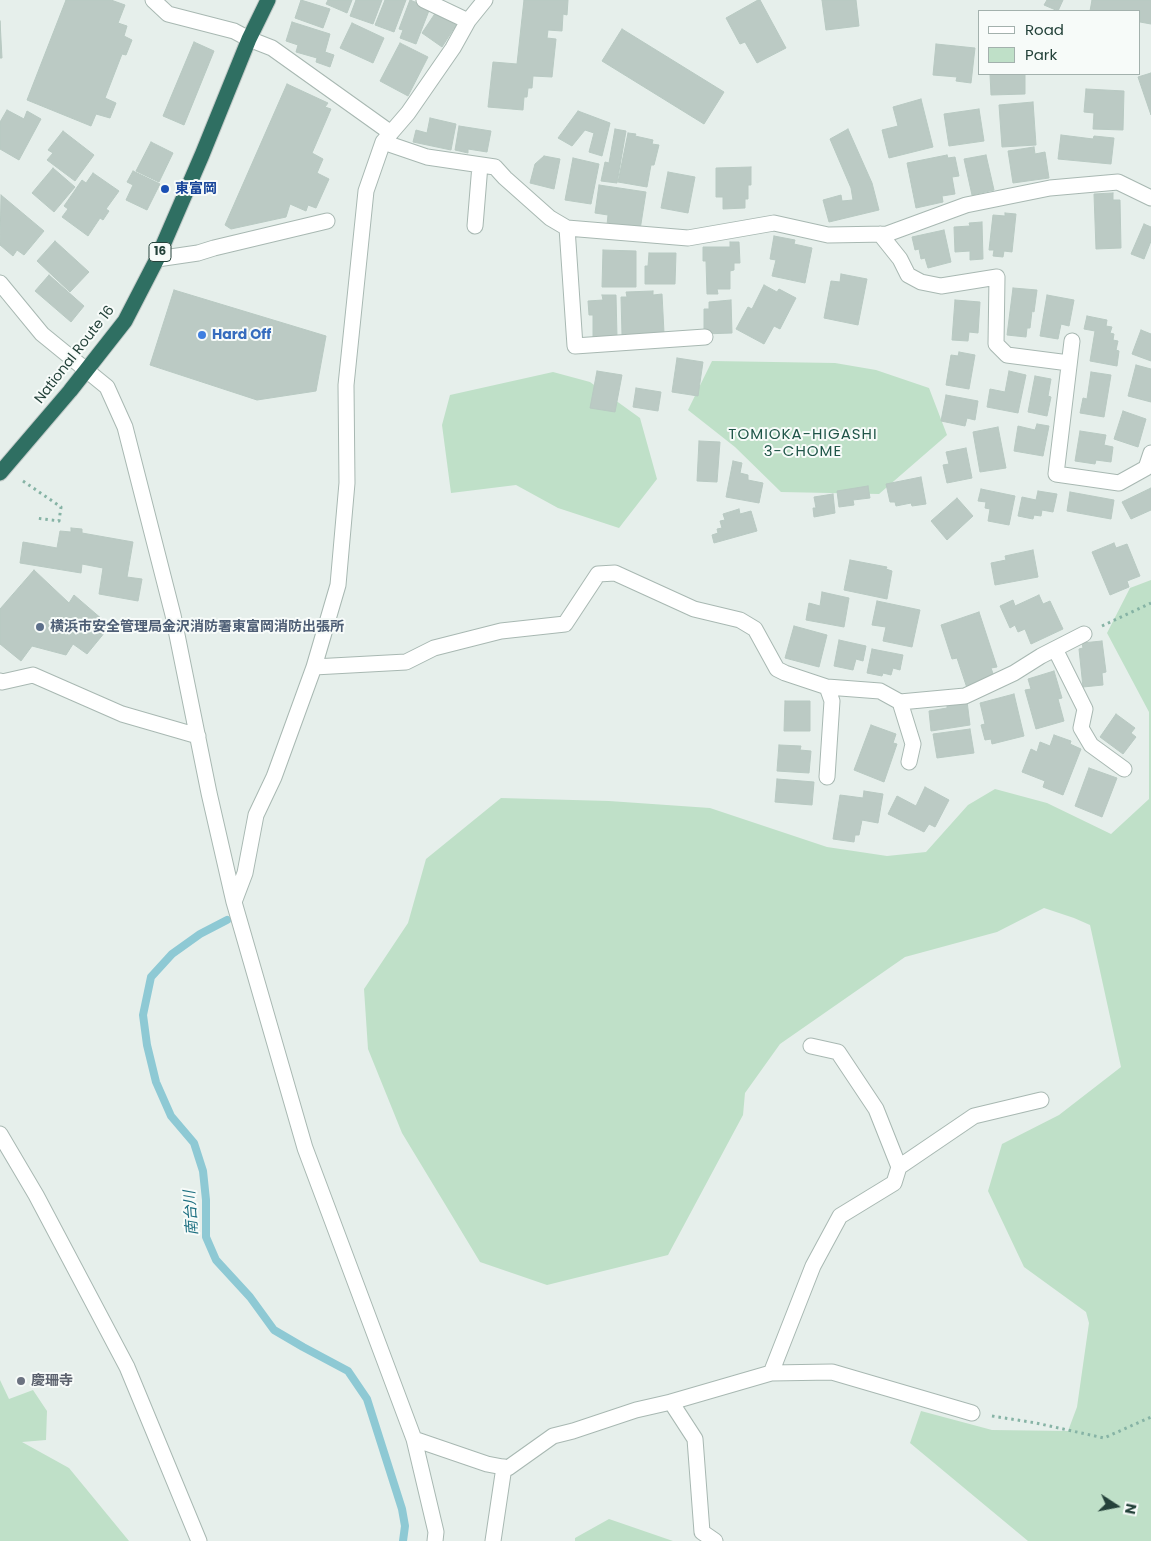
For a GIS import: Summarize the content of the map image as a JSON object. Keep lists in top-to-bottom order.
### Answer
{
  "streets": {
    "highway": ["16", "National Route 16"]
  },
  "districts": ["TOMIOKA-HIGASHI 3-CHOME"],
  "water": ["南台川"],
  "places": [
    "東富岡",
    "Hard Off",
    "横浜市安全管理局金沢消防署東富岡消防出張所",
    "慶珊寺"
  ],
  "legend": ["Road", "Park"],
  "north": "right"
}
